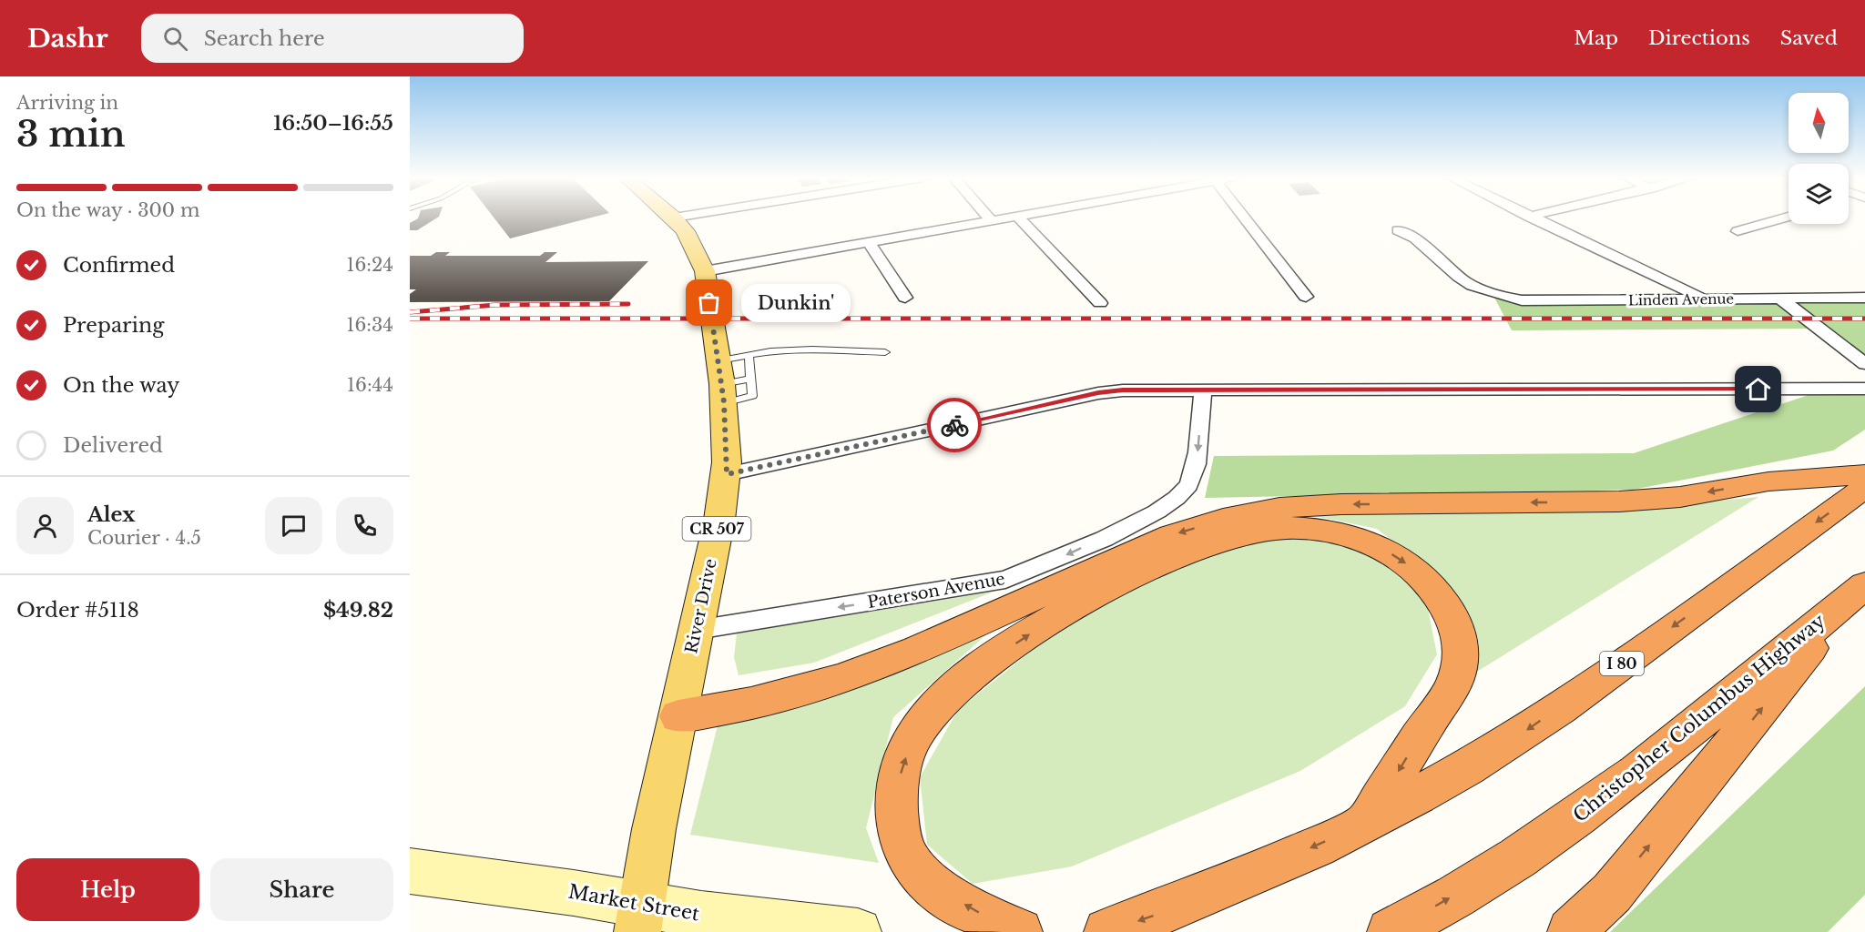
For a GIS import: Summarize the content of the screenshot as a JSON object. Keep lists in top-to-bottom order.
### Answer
{
  "streets": {
    "highway": ["I 80", "Christopher Columbus Highway"],
    "main road": ["CR 507", "River Drive", "Market Street"],
    "street": ["Linden Avenue", "Paterson Avenue"]
  },
  "crossings": [
    ["Paterson Avenue", "River Drive"],
    ["River Drive", "Market Street"]
  ],
  "places": ["Dunkin'"],
  "north": "top",
  "page": {
    "header": "Dashr",
    "search": "Search here",
    "nav": ["Map", "Directions", "Saved"],
    "heading": ["3 min", "Arriving in", "16:50–16:55"],
    "panel": [
      "Alex",
      "Courier · 4.5",
      "Order #5118",
      "$49.82"
    ],
    "bar": "On the way · 300 m",
    "list": [
      ["Confirmed", "16:24"],
      ["Preparing", "16:34"],
      ["On the way", "16:44"],
      "Delivered"
    ],
    "bubble": "Dunkin'",
    "buttons": ["Help", "Share"]
  }
}
